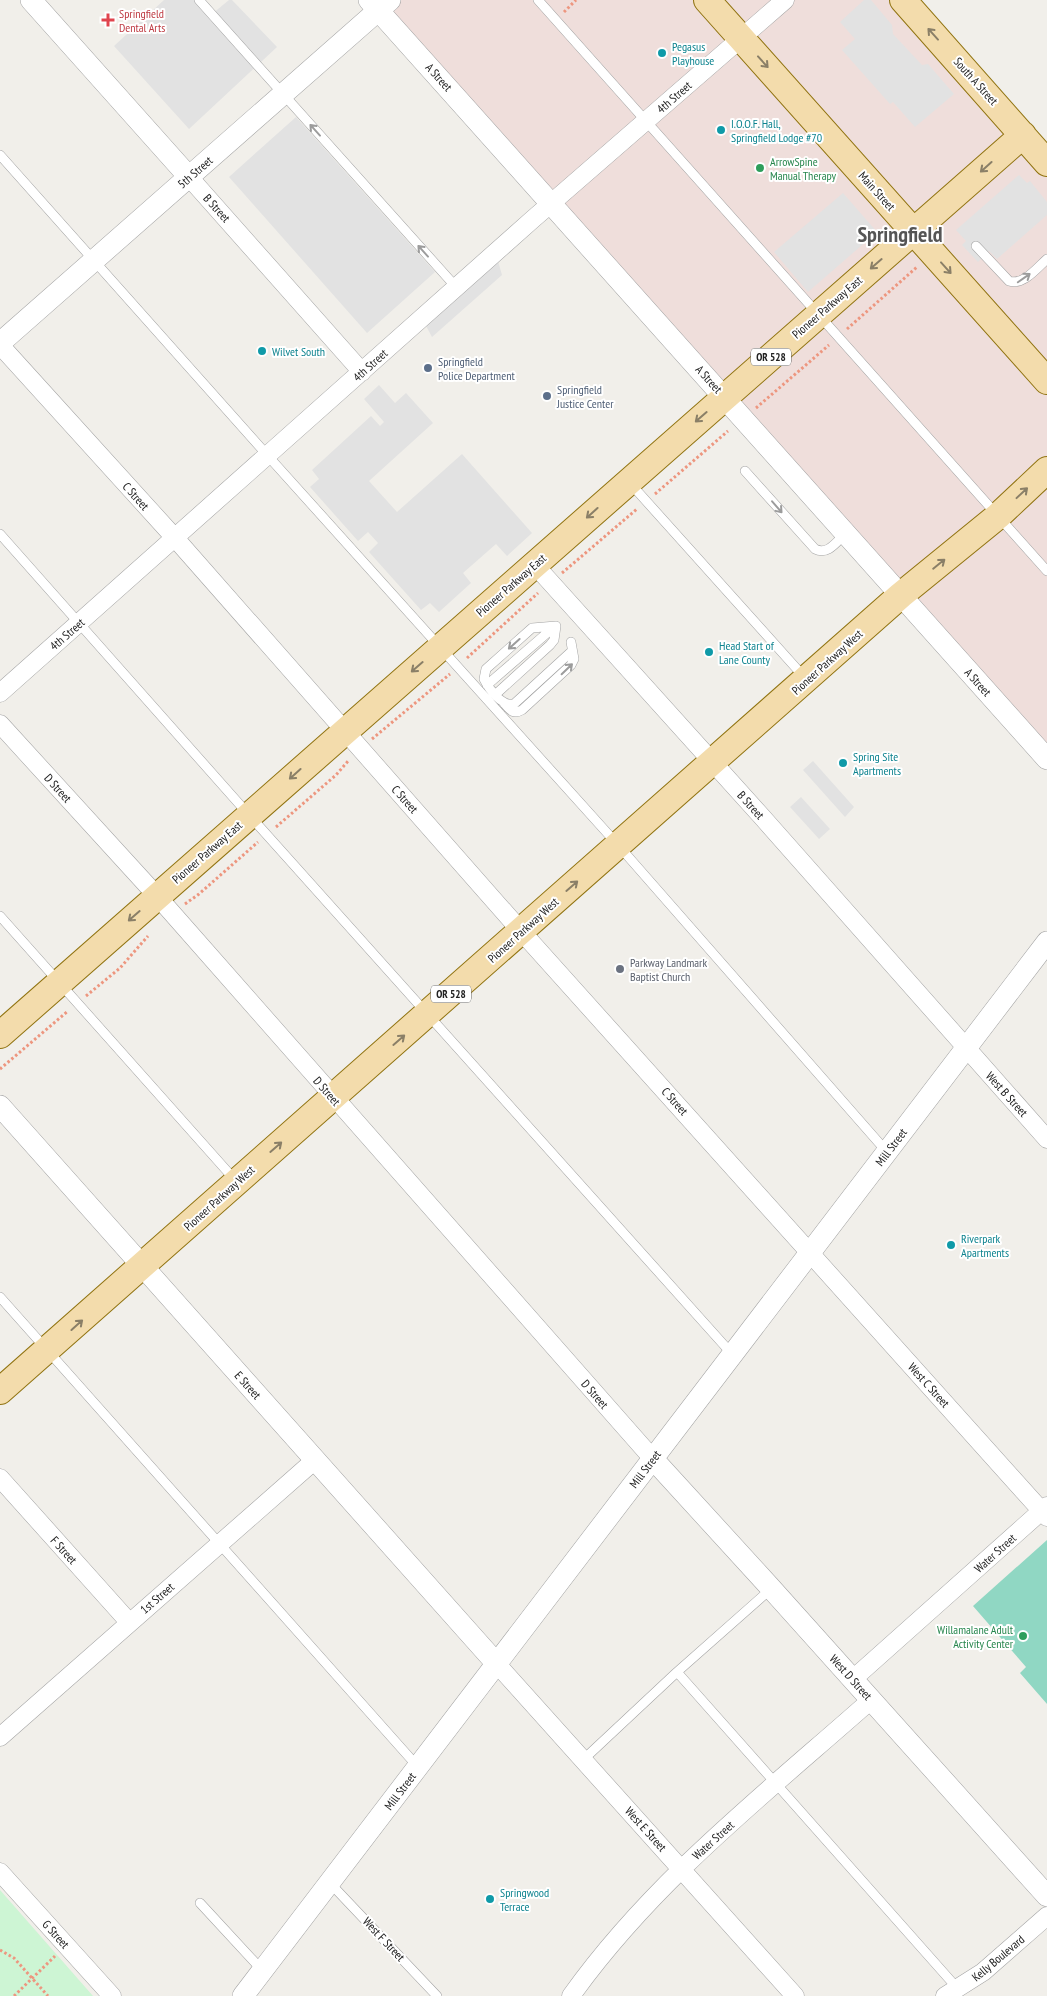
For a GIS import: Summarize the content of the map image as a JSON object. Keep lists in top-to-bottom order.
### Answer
{
  "streets": {
    "main road": [
      "South A Street",
      "Main Street",
      "Pioneer Parkway East",
      "OR 528",
      "Pioneer Parkway West"
    ],
    "street": [
      "A Street",
      "4th Street",
      "5th Street",
      "B Street",
      "C Street",
      "D Street",
      "West B Street",
      "Mill Street",
      "E Street",
      "West C Street",
      "F Street",
      "Water Street",
      "1st Street",
      "West D Street",
      "West E Street",
      "G Street",
      "Kelly Boulevard"
    ],
    "lane": ["West F Street"]
  },
  "crossings": [
    ["A Street", "4th Street"],
    ["A Street", "5th Street"],
    ["A Street", "Pioneer Parkway East"],
    ["A Street", "Pioneer Parkway West"],
    ["South A Street", "Pioneer Parkway East"],
    ["4th Street", "Main Street"],
    ["4th Street", "B Street"],
    ["4th Street", "C Street"],
    ["5th Street", "B Street"],
    ["5th Street", "C Street"],
    ["Main Street", "Pioneer Parkway East"],
    ["B Street", "Pioneer Parkway East"],
    ["B Street", "Pioneer Parkway West"],
    ["B Street", "West B Street"],
    ["B Street", "Mill Street"],
    ["Pioneer Parkway East", "C Street"],
    ["Pioneer Parkway East", "D Street"],
    ["C Street", "Pioneer Parkway West"],
    ["C Street", "Mill Street"],
    ["C Street", "West C Street"],
    ["Pioneer Parkway West", "D Street"],
    ["Pioneer Parkway West", "E Street"],
    ["D Street", "Mill Street"],
    ["D Street", "West D Street"],
    ["West B Street", "Mill Street"],
    ["Mill Street", "E Street"],
    ["Mill Street", "West C Street"],
    ["Mill Street", "West D Street"],
    ["Mill Street", "West E Street"],
    ["Mill Street", "West F Street"],
    ["E Street", "1st Street"],
    ["E Street", "West E Street"],
    ["West C Street", "Water Street"],
    ["F Street", "1st Street"],
    ["Water Street", "West D Street"],
    ["Water Street", "West E Street"]
  ],
  "one_way": [
    "South A Street",
    "Main Street",
    "Pioneer Parkway East",
    "Pioneer Parkway West"
  ],
  "districts": ["Springfield"],
  "places": {
    "health": ["Springfield Dental Arts"],
    "other": [
      "Pegasus Playhouse",
      "I.O.O.F. Hall, Springfield Lodge #70",
      "ArrowSpine Manual Therapy",
      "Wilvet South",
      "Springfield Police Department",
      "Springfield Justice Center",
      "Head Start of Lane County",
      "Spring Site Apartments",
      "Parkway Landmark Baptist Church",
      "Riverpark Apartments",
      "Willamalane Adult Activity Center",
      "Springwood Terrace"
    ]
  }
}
